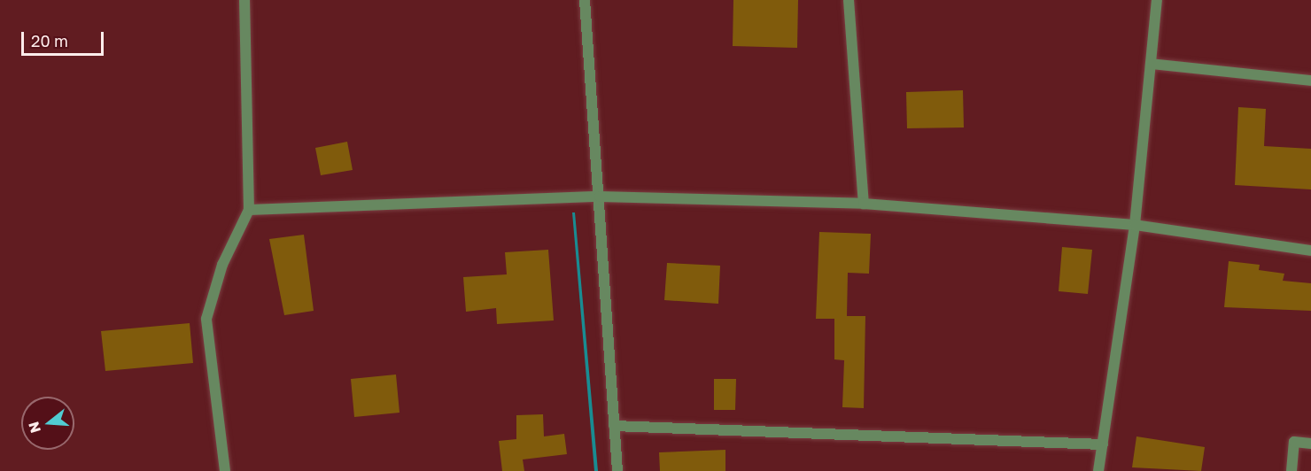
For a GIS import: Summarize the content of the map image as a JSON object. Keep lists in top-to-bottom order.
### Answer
{
  "scale_bar": "20 m",
  "north": "left"
}
